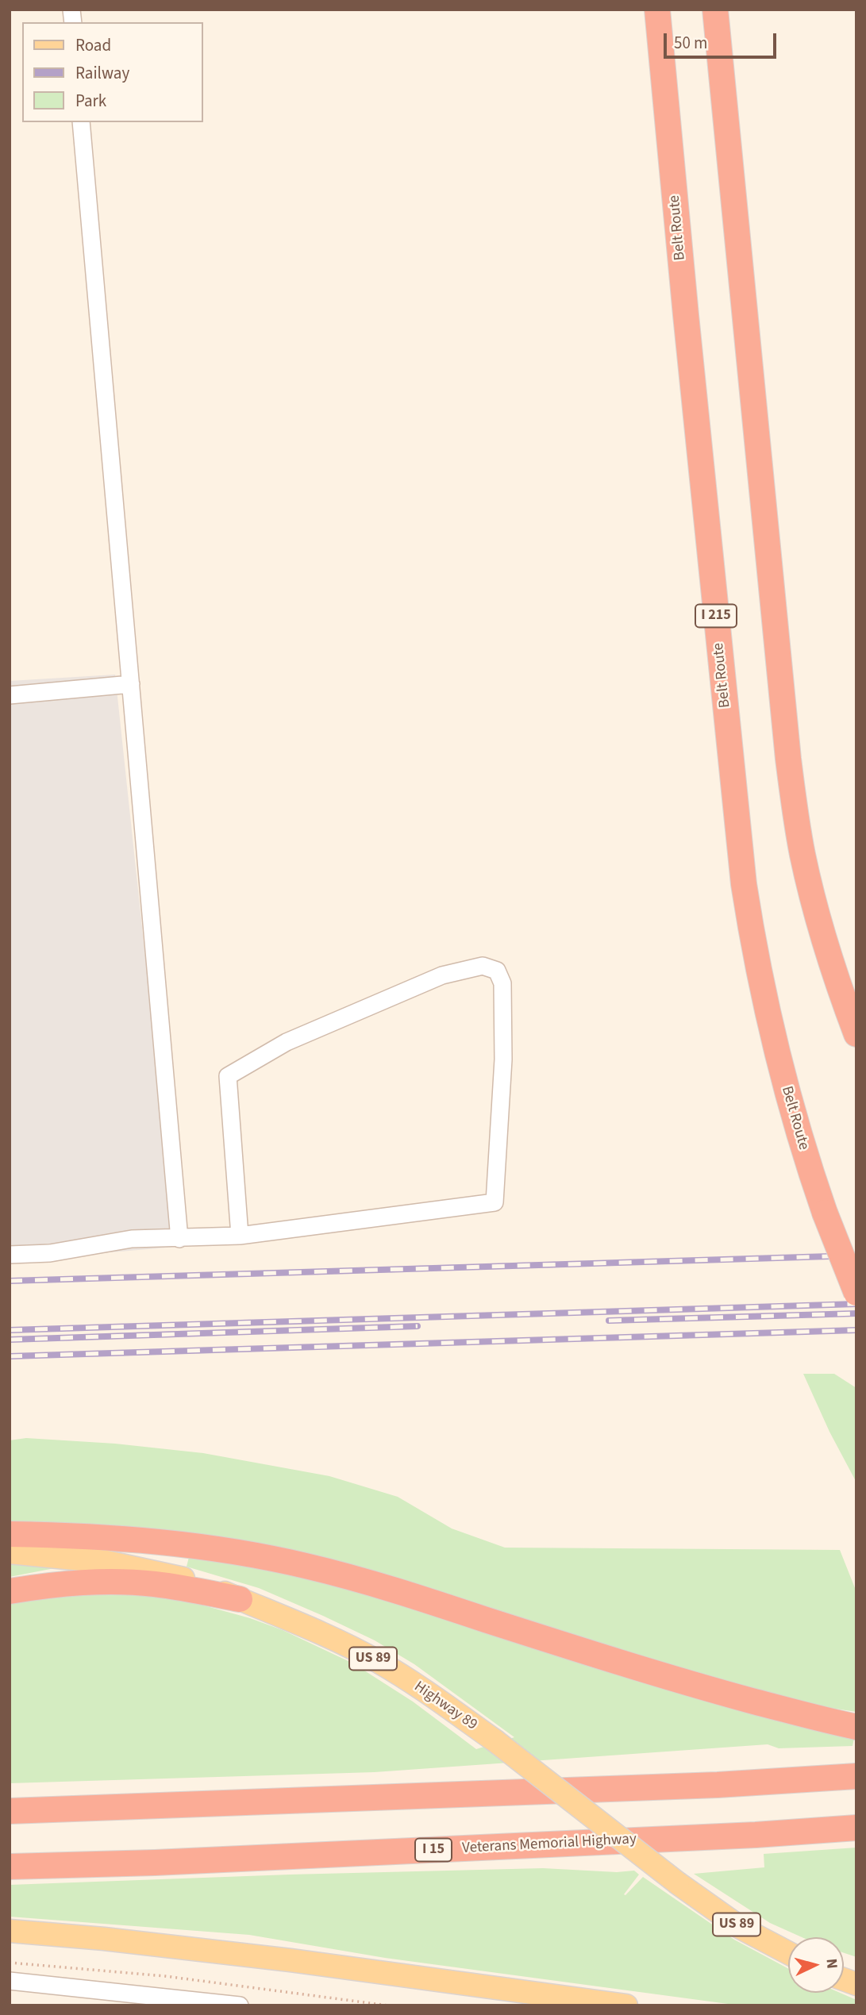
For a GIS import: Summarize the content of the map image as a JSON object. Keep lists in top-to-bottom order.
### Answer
{
  "streets": {
    "highway": [
      "Belt Route",
      "I 215",
      "Veterans Memorial Highway",
      "I 15"
    ],
    "main road": ["US 89", "Highway 89"]
  },
  "legend": ["Road", "Railway", "Park"],
  "scale_bar": "50 m",
  "north": "right"
}
